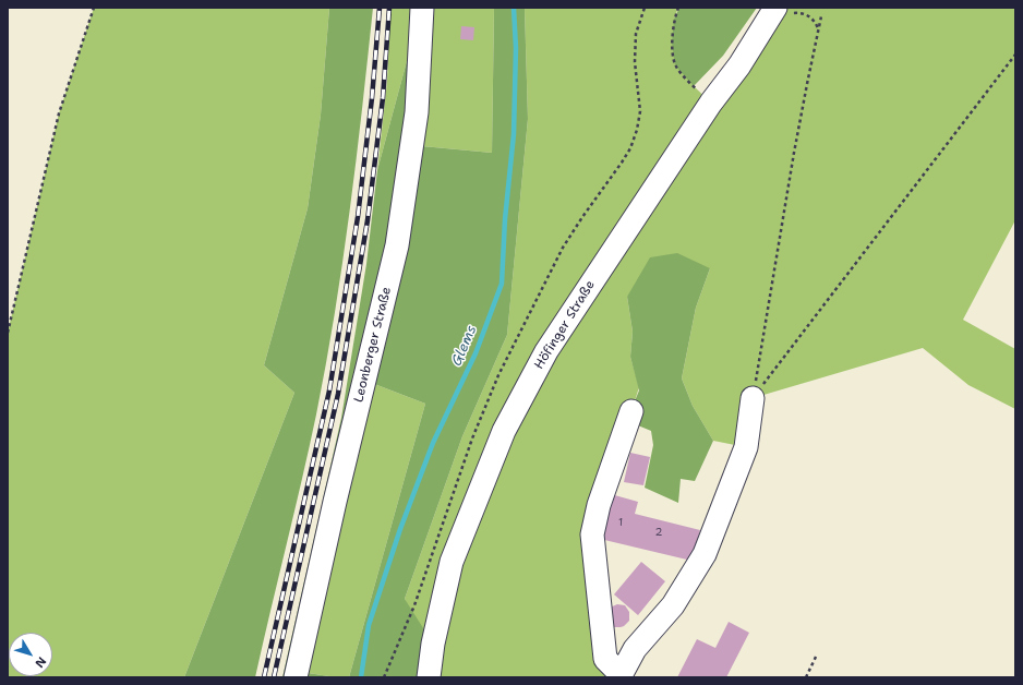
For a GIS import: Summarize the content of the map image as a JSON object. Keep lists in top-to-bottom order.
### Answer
{
  "streets": {
    "street": ["Höfinger Straße", "Leonberger Straße"]
  },
  "water": ["Glems"],
  "house_numbers": ["1", "2"],
  "north": "bottom right"
}
